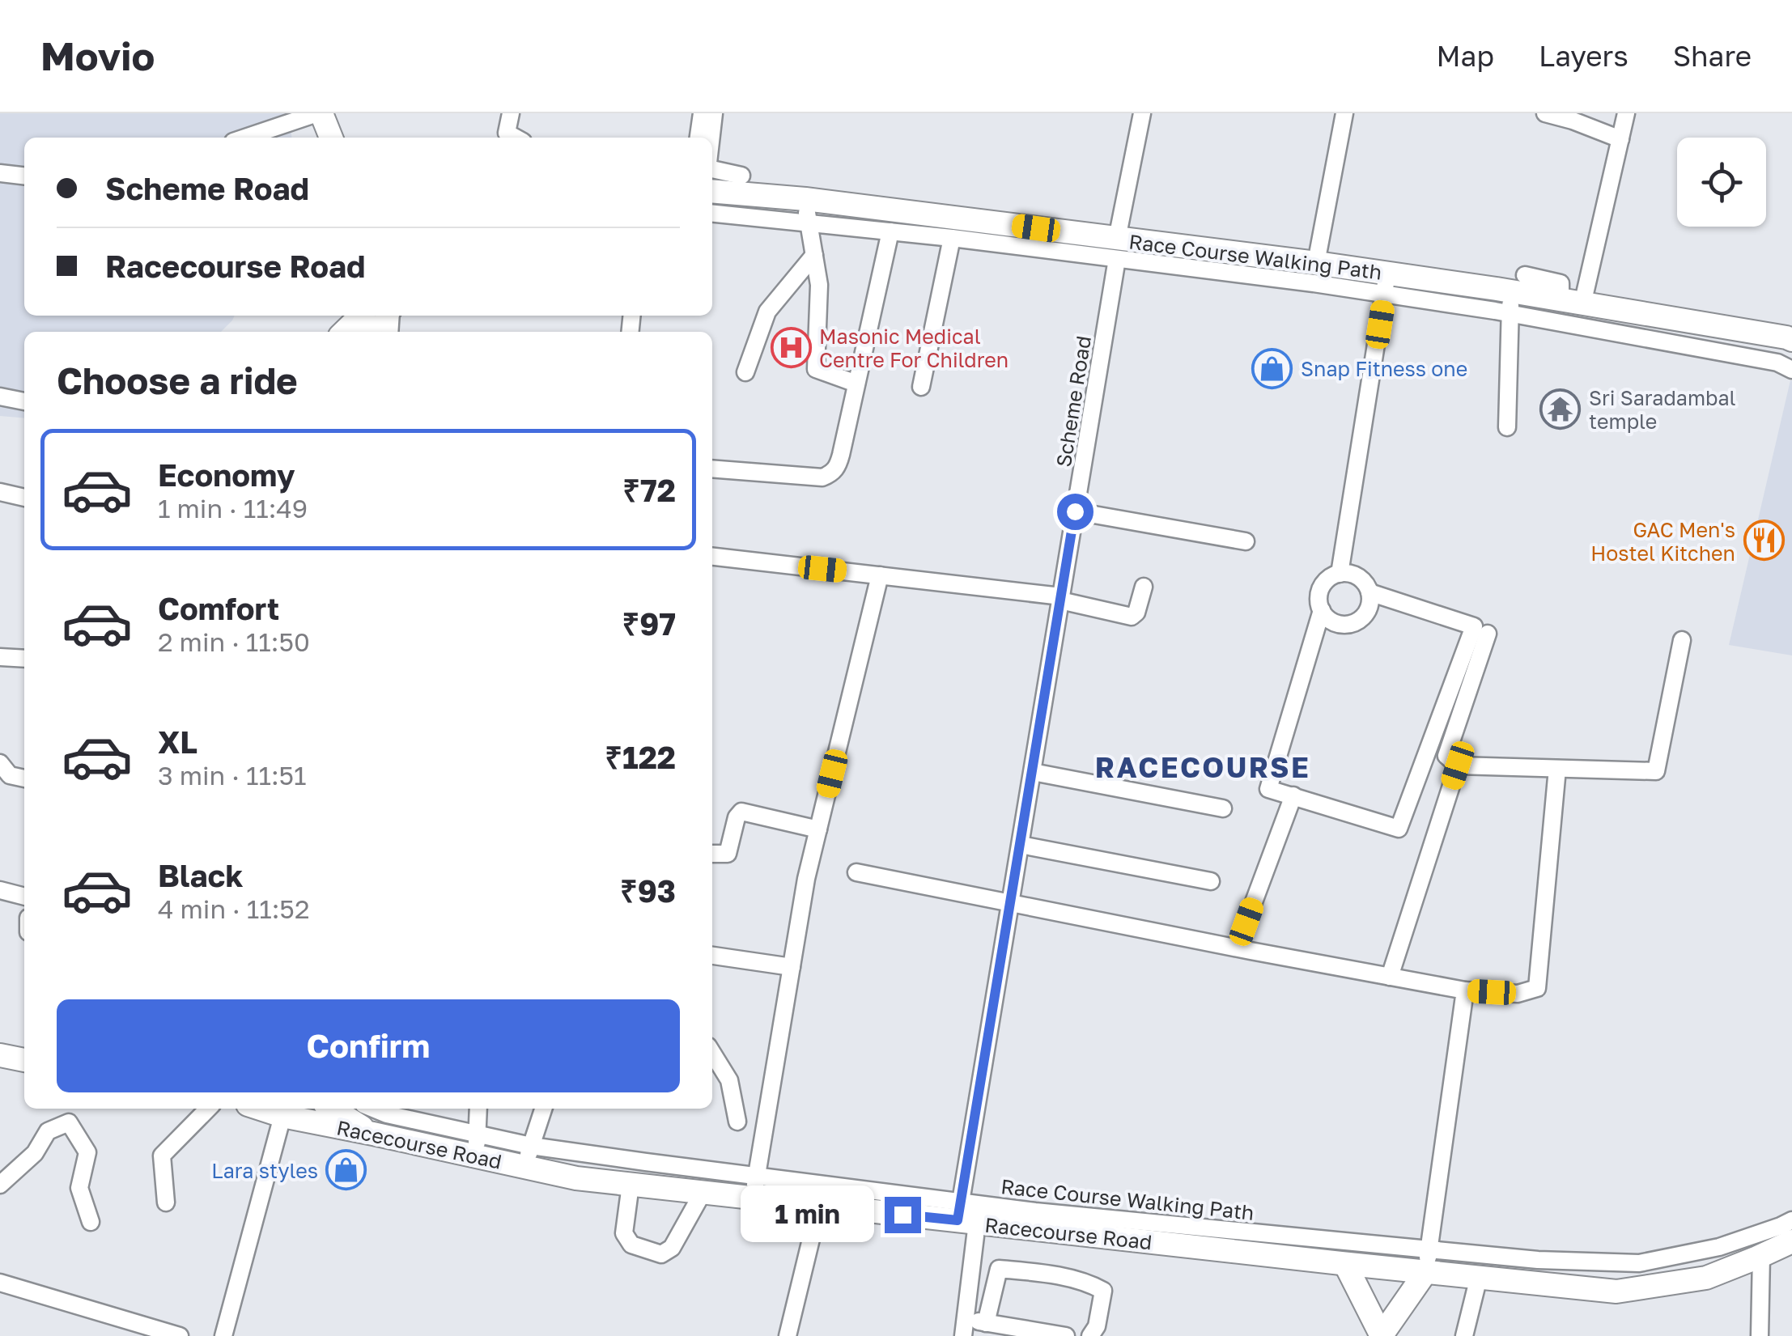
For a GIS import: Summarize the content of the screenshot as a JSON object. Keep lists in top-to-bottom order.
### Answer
{
  "streets": {
    "street": ["Race Course Walking Path", "Scheme Road", "Racecourse Road"]
  },
  "crossings": [
    ["Race Course Walking Path", "Scheme Road"],
    ["Race Course Walking Path", "Racecourse Road"],
    ["Scheme Road", "Racecourse Road"]
  ],
  "districts": ["RACECOURSE"],
  "places": {
    "hospital": ["Masonic Medical Centre For Children"],
    "shop": ["Snap Fitness one", "Lara styles"],
    "temple": ["Sri Saradambal temple"],
    "restaurant": ["GAC Men's Hostel Kitchen"]
  },
  "page": {
    "header": "Movio",
    "nav": ["Map", "Layers", "Share"],
    "banner": ["Scheme Road", "Racecourse Road"],
    "heading": "Choose a ride",
    "list": [
      {
        "name": "Economy",
        "note": "1 min · 11:49",
        "value": "₹72"
      },
      {
        "name": "Comfort",
        "note": "2 min · 11:50",
        "value": "₹97"
      },
      {
        "name": "XL",
        "note": "3 min · 11:51",
        "value": "₹122"
      },
      {
        "name": "Black",
        "note": "4 min · 11:52",
        "value": "₹93"
      }
    ],
    "buttons": "Confirm",
    "bubble": "1 min"
  }
}
